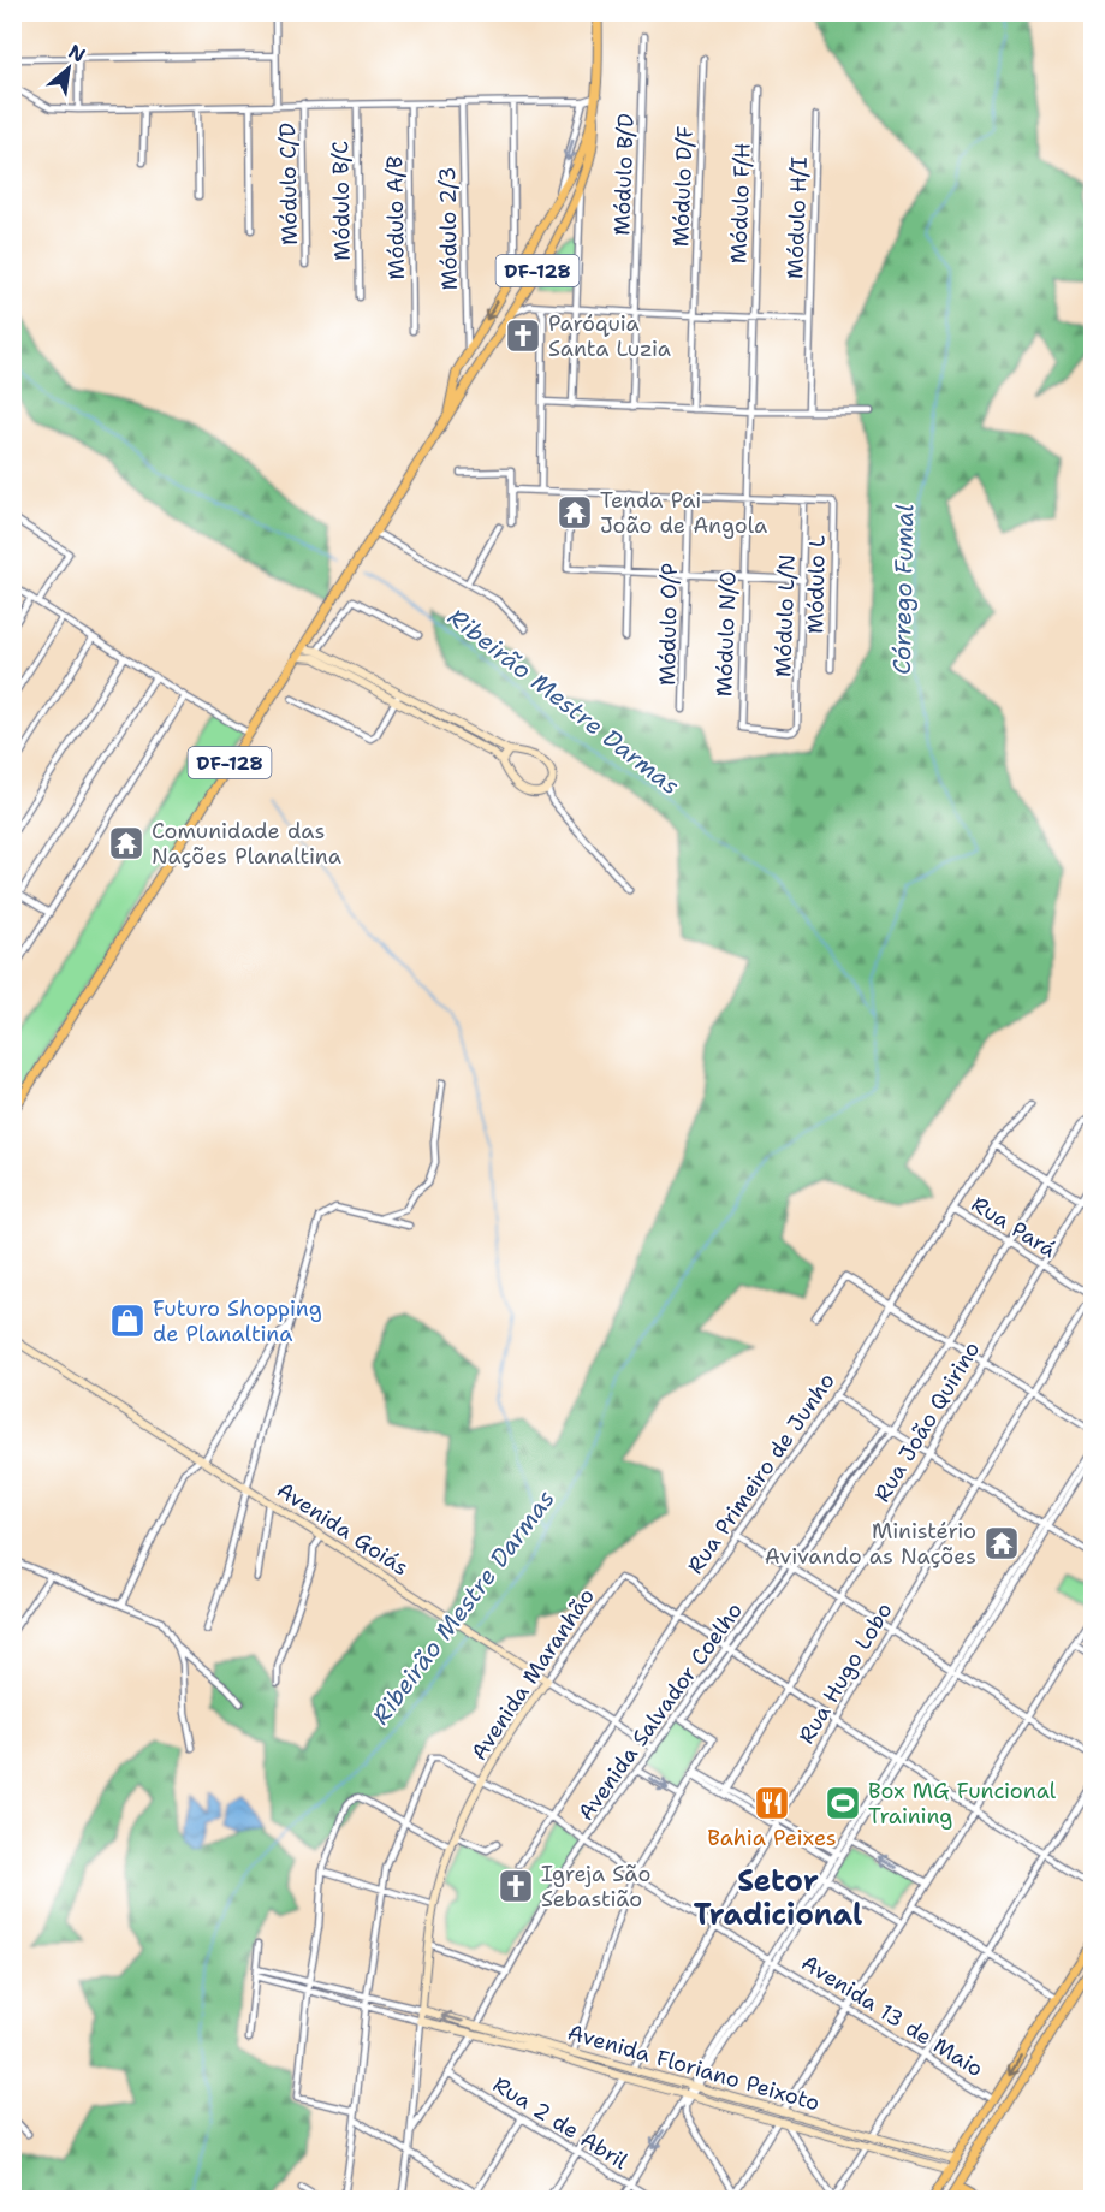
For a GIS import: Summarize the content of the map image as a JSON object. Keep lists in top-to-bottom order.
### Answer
{
  "streets": {
    "main road": ["DF-128"],
    "street": [
      "Módulo B/D",
      "Módulo C/D",
      "Módulo D/F",
      "Módulo B/C",
      "Módulo F/H",
      "Módulo A/B",
      "Módulo H/I",
      "Módulo 2/3",
      "Módulo L",
      "Módulo L/N",
      "Módulo O/P",
      "Módulo N/O",
      "Rua Pará",
      "Rua João Quirino",
      "Rua Primeiro de Junho",
      "Avenida Goiás",
      "Rua Hugo Lobo",
      "Avenida Maranhão",
      "Avenida Salvador Coelho",
      "Avenida 13 de Maio",
      "Avenida Floriano Peixoto",
      "Rua 2 de Abril"
    ]
  },
  "crossings": [
    ["Módulo F/H", "Módulo N/O"],
    ["Módulo 2/3", "DF-128"],
    ["Módulo L", "Módulo L/N"],
    ["Módulo L/N", "Módulo N/O"],
    ["Rua Pará", "Rua João Quirino"],
    ["Rua Pará", "Rua Primeiro de Junho"],
    ["Rua Pará", "Rua Hugo Lobo"],
    ["Rua Pará", "Avenida Salvador Coelho"],
    ["Rua Primeiro de Junho", "Avenida Goiás"],
    ["Rua Primeiro de Junho", "Avenida Maranhão"],
    ["Rua Primeiro de Junho", "Avenida 13 de Maio"],
    ["Avenida Goiás", "Avenida Maranhão"],
    ["Avenida Goiás", "Avenida Salvador Coelho"],
    ["Rua Hugo Lobo", "Avenida 13 de Maio"],
    ["Rua Hugo Lobo", "Avenida Floriano Peixoto"],
    ["Avenida Maranhão", "Avenida 13 de Maio"],
    ["Avenida Maranhão", "Avenida Floriano Peixoto"],
    ["Avenida Salvador Coelho", "Avenida 13 de Maio"],
    ["Avenida Salvador Coelho", "Avenida Floriano Peixoto"],
    ["Avenida Salvador Coelho", "Rua 2 de Abril"]
  ],
  "districts": ["Setor Tradicional"],
  "water": ["Córrego Fumal", "Ribeirão Mestre Darmas"],
  "places": {
    "church": ["Paróquia Santa Luzia", "Igreja São Sebastião"],
    "temple": ["Tenda Pai João de Angola", "Comunidade das Nações Planaltina", "Ministério Avivando as Nações"],
    "shop": ["Futuro Shopping de Planaltina"],
    "restaurant": ["Bahia Peixes"],
    "sports": ["Box MG Funcional Training"]
  },
  "north": "top right"
}
